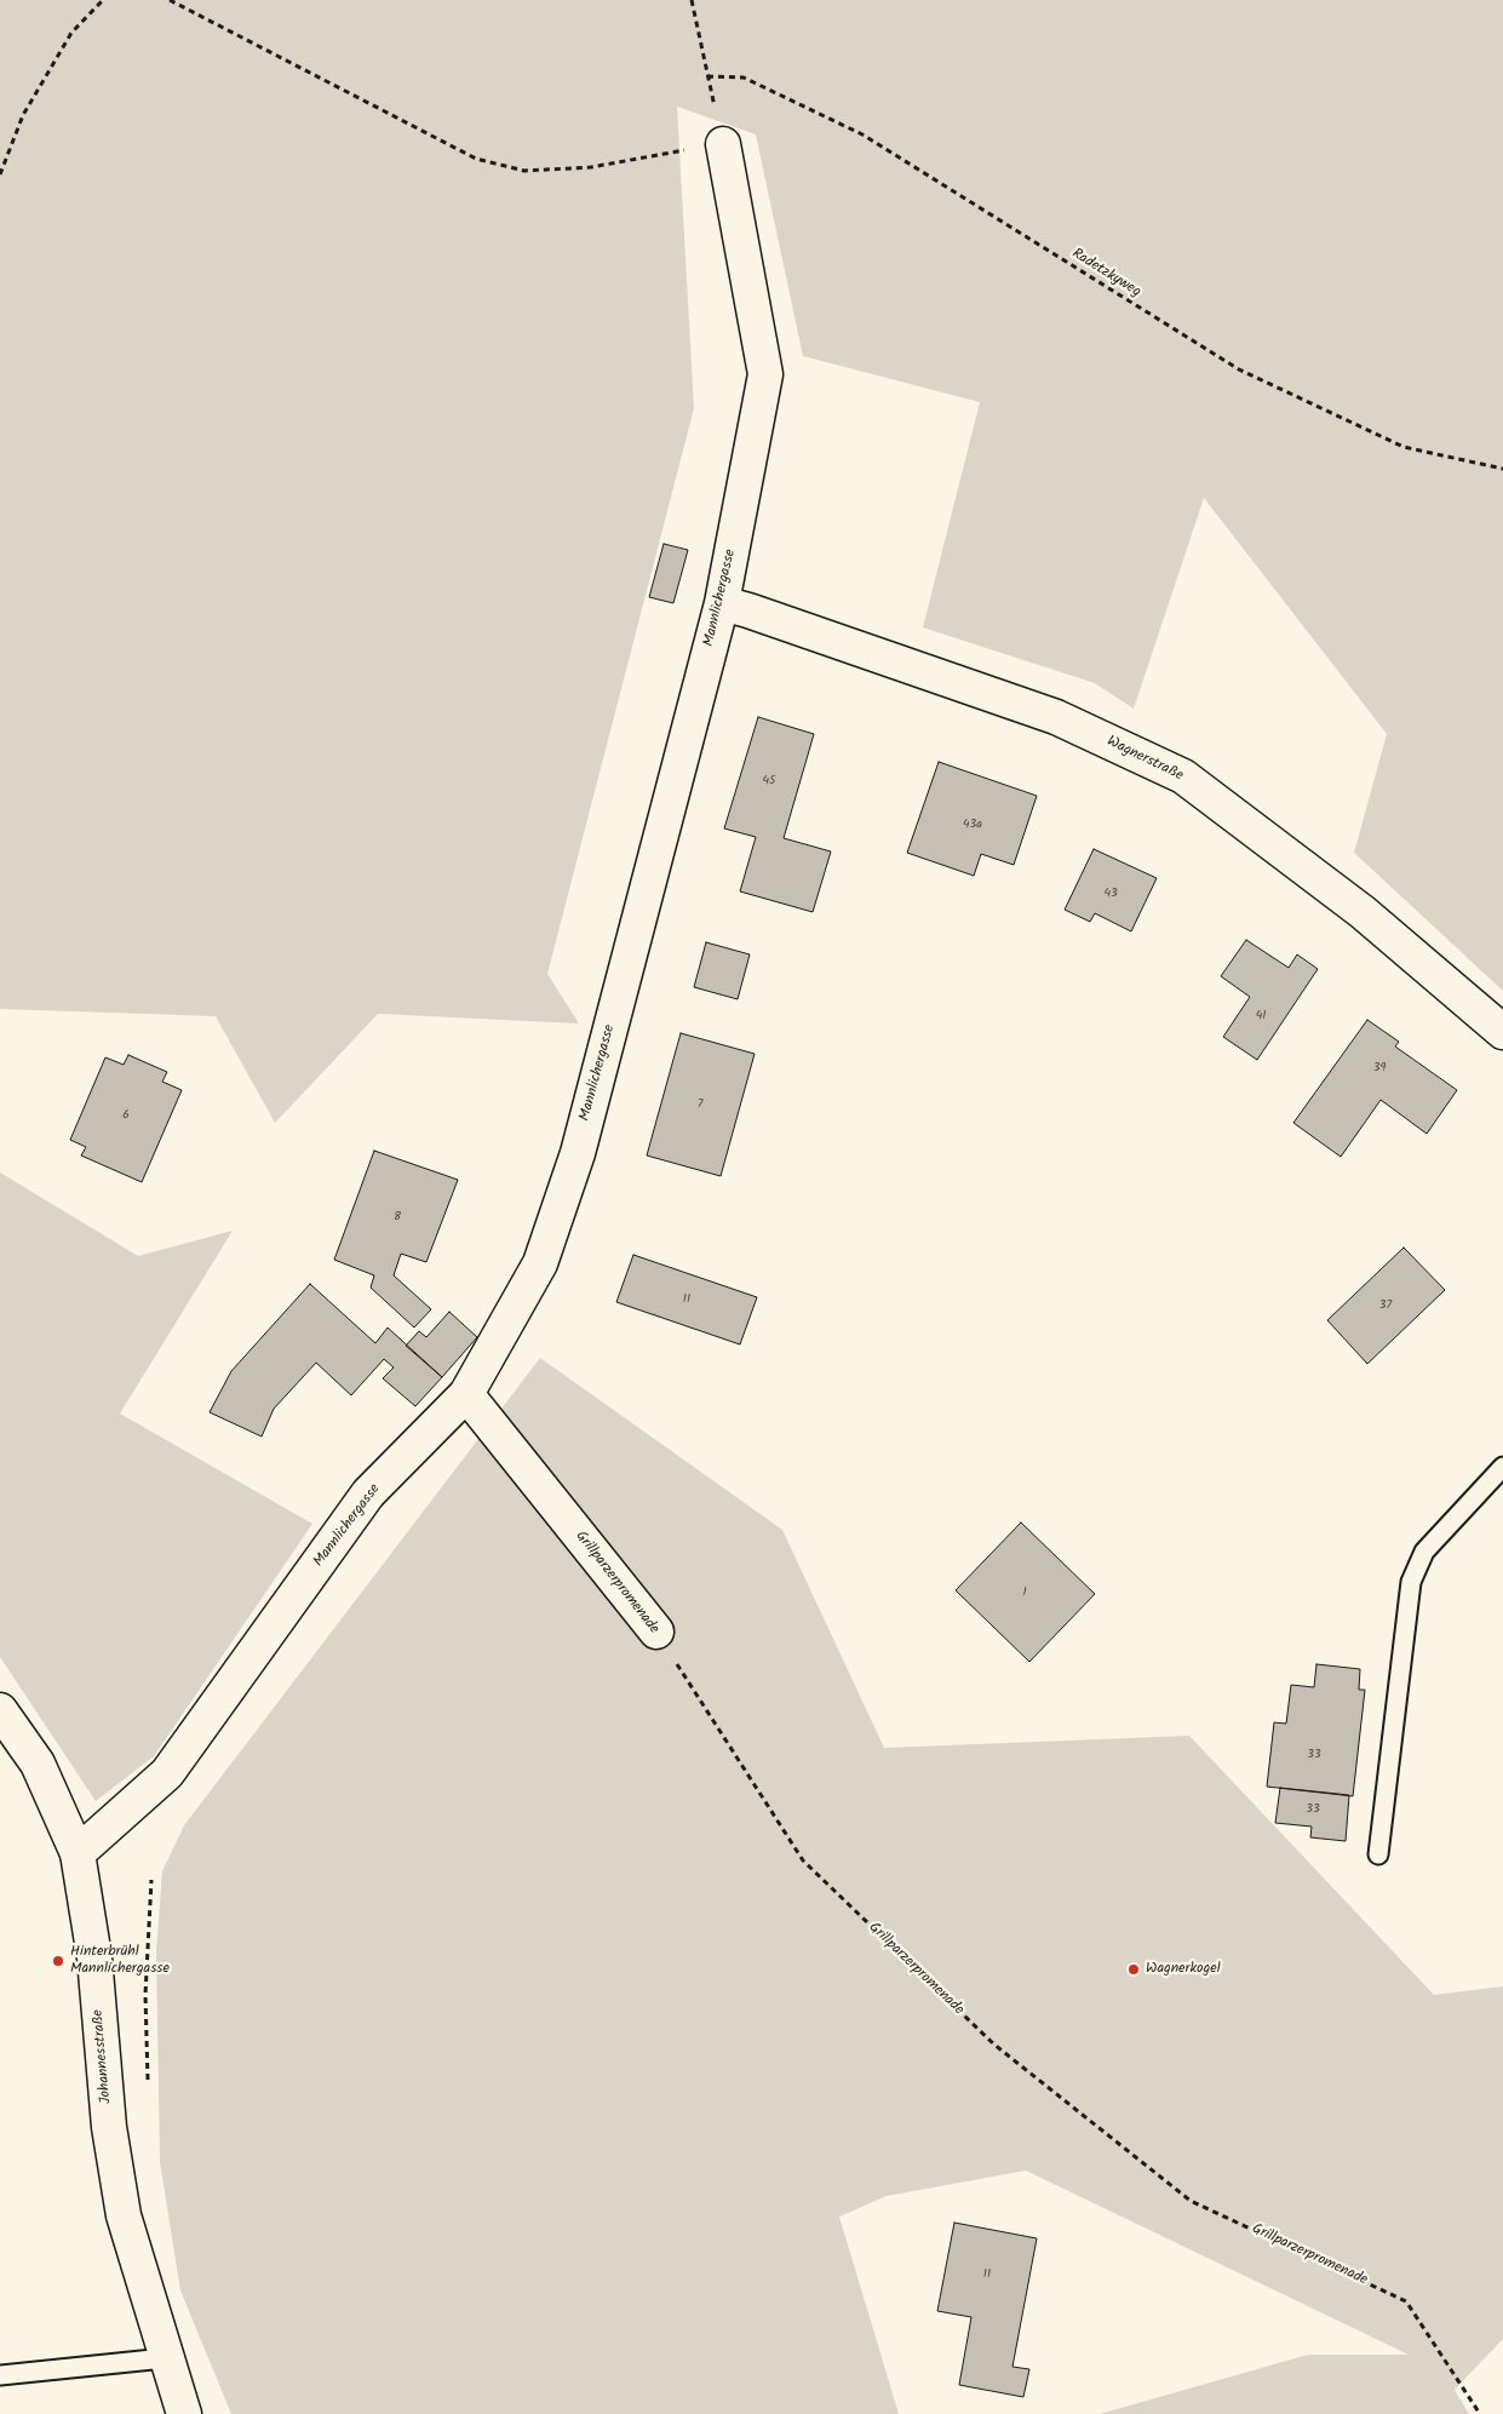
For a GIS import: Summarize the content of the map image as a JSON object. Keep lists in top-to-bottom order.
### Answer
{
  "streets": {
    "street": [
      "Mannlichergasse",
      "Wagnerstraße",
      "Grillparzerpromenade",
      "Johannesstraße"
    ],
    "path": ["Radetzkyweg"]
  },
  "crossings": [
    ["Mannlichergasse", "Wagnerstraße"],
    ["Mannlichergasse", "Grillparzerpromenade"],
    ["Mannlichergasse", "Johannesstraße"]
  ],
  "places": ["Hinterbrühl Mannlichergasse", "Wagnerkogel"],
  "house_numbers": [
    "45",
    "43a",
    "43",
    "41",
    "39",
    "7",
    "6",
    "8",
    "11",
    "37",
    "1",
    "33",
    "33",
    "11"
  ]
}
